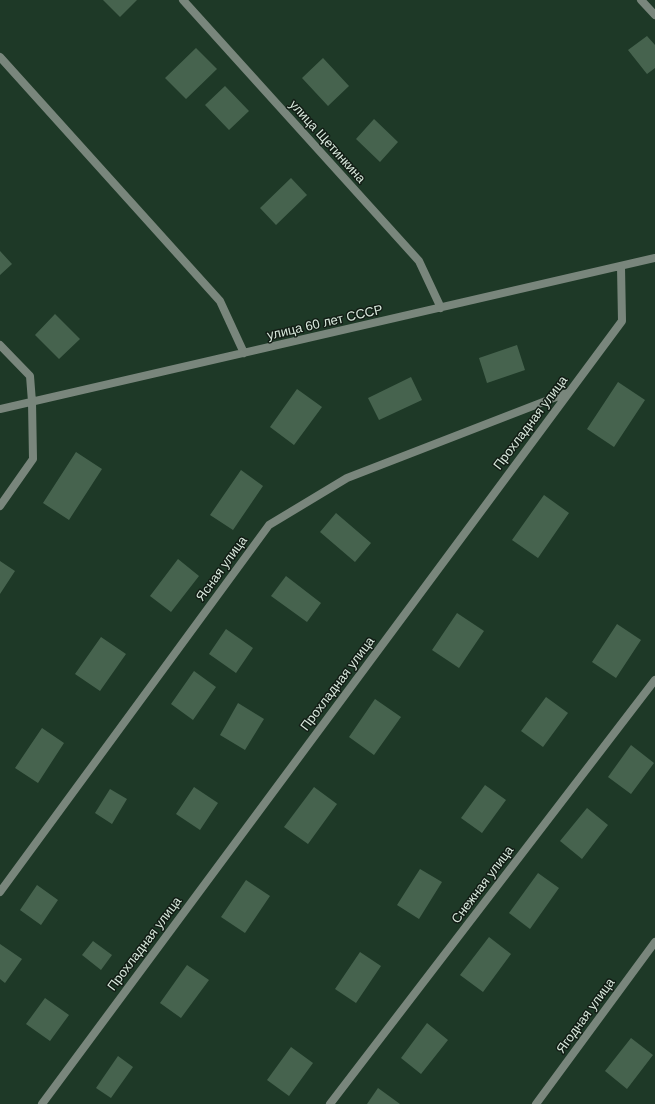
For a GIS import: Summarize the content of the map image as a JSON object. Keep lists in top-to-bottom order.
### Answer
{
  "streets": {
    "street": [
      "улица Щетинкина",
      "улица 60 лет СССР",
      "Прохладная улица",
      "Ясная улица",
      "Снежная улица",
      "Ягодная улица"
    ]
  },
  "crossings": [
    ["улица Щетинкина", "улица 60 лет СССР"],
    ["улица 60 лет СССР", "Прохладная улица"],
    ["Прохладная улица", "Ясная улица"]
  ]
}
